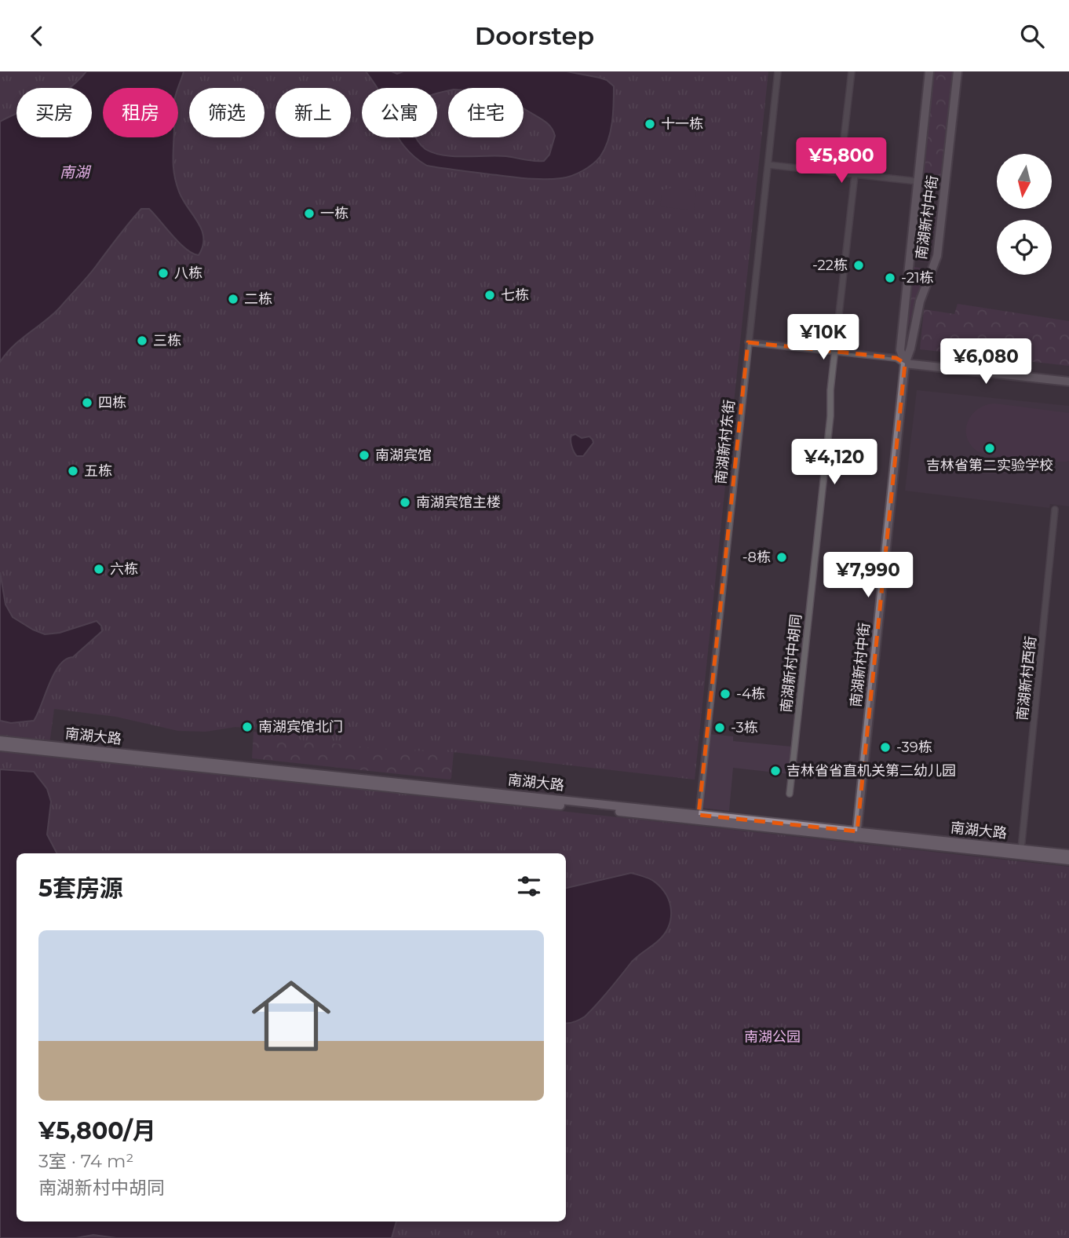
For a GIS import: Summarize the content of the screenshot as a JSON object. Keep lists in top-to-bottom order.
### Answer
{
  "streets": {
    "main road": ["南湖大路"],
    "street": [
      "南湖新村中街",
      "南湖新村东街",
      "南湖新村中胡同",
      "南湖新村西街"
    ]
  },
  "crossings": [
    ["南湖新村中街", "南湖大路"],
    ["南湖新村东街", "南湖大路"],
    ["南湖新村西街", "南湖大路"]
  ],
  "water": ["南湖"],
  "parks": ["南湖公园"],
  "places": [
    "十一栋",
    "一栋",
    "-22栋",
    "八栋",
    "-21栋",
    "七栋",
    "二栋",
    "三栋",
    "四栋",
    "吉林省第二实验学校",
    "南湖宾馆",
    "五栋",
    "南湖宾馆主楼",
    "-8栋",
    "六栋",
    "-4栋",
    "南湖宾馆北门",
    "-3栋",
    "-39栋",
    "吉林省省直机关第二幼儿园"
  ],
  "north": "bottom",
  "page": {
    "header": "Doorstep",
    "chip": [
      "买房",
      "租房",
      "筛选",
      "新上",
      "公寓",
      "住宅"
    ],
    "price": [
      "¥5,800",
      "¥10K",
      "¥6,080",
      "¥4,120",
      "¥7,990"
    ],
    "heading": "5套房源",
    "list": [
      {
        "name": "¥5,800/月",
        "note": "3室 · 74 m² · 南湖新村中胡同"
      }
    ]
  }
}
